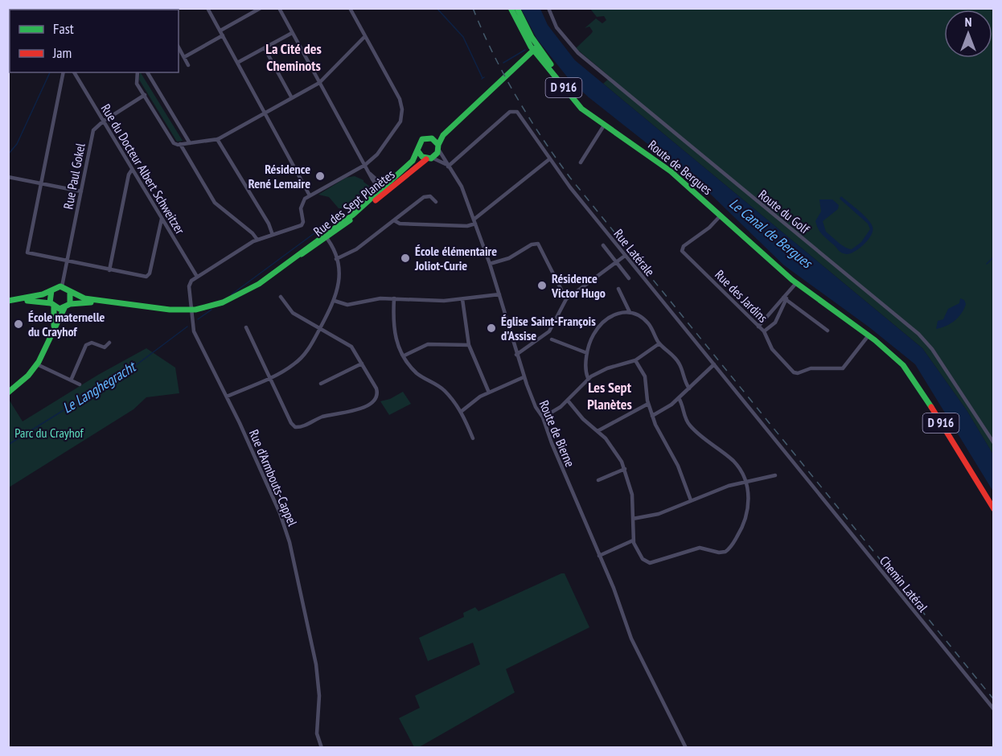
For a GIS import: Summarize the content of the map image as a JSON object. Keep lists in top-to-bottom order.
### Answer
{
  "streets": {
    "street": [
      "D 916",
      "Route de Bergues",
      "Rue du Docteur Albert Schweitzer",
      "Rue Paul Gokel",
      "Rue des Sept Planètes",
      "Route du Golf",
      "Rue Latérale",
      "Rue des Jardins",
      "Route de Bierne",
      "Rue d'Armbouts-Cappel",
      "Chemin Latéral"
    ]
  },
  "crossings": [
    ["Route de Bergues", "Rue des Jardins"],
    ["Rue du Docteur Albert Schweitzer", "Rue Paul Gokel"],
    ["Rue du Docteur Albert Schweitzer", "Rue d'Armbouts-Cappel"],
    ["Rue des Sept Planètes", "Route de Bierne"],
    ["Rue des Sept Planètes", "Rue d'Armbouts-Cappel"],
    ["Rue Latérale", "Route de Bierne"],
    ["Rue Latérale", "Chemin Latéral"]
  ],
  "districts": ["La Cité des Cheminots", "Les Sept Planètes"],
  "water": ["Le Canal de Bergues", "Le Langhegracht"],
  "parks": ["Parc du Crayhof"],
  "places": [
    "Résidence René Lemaire",
    "École élémentaire Joliot-Curie",
    "Résidence Victor Hugo",
    "École maternelle du Crayhof",
    "Église Saint-François d'Assise"
  ],
  "legend": ["Fast", "Jam"],
  "north": "top"
}
